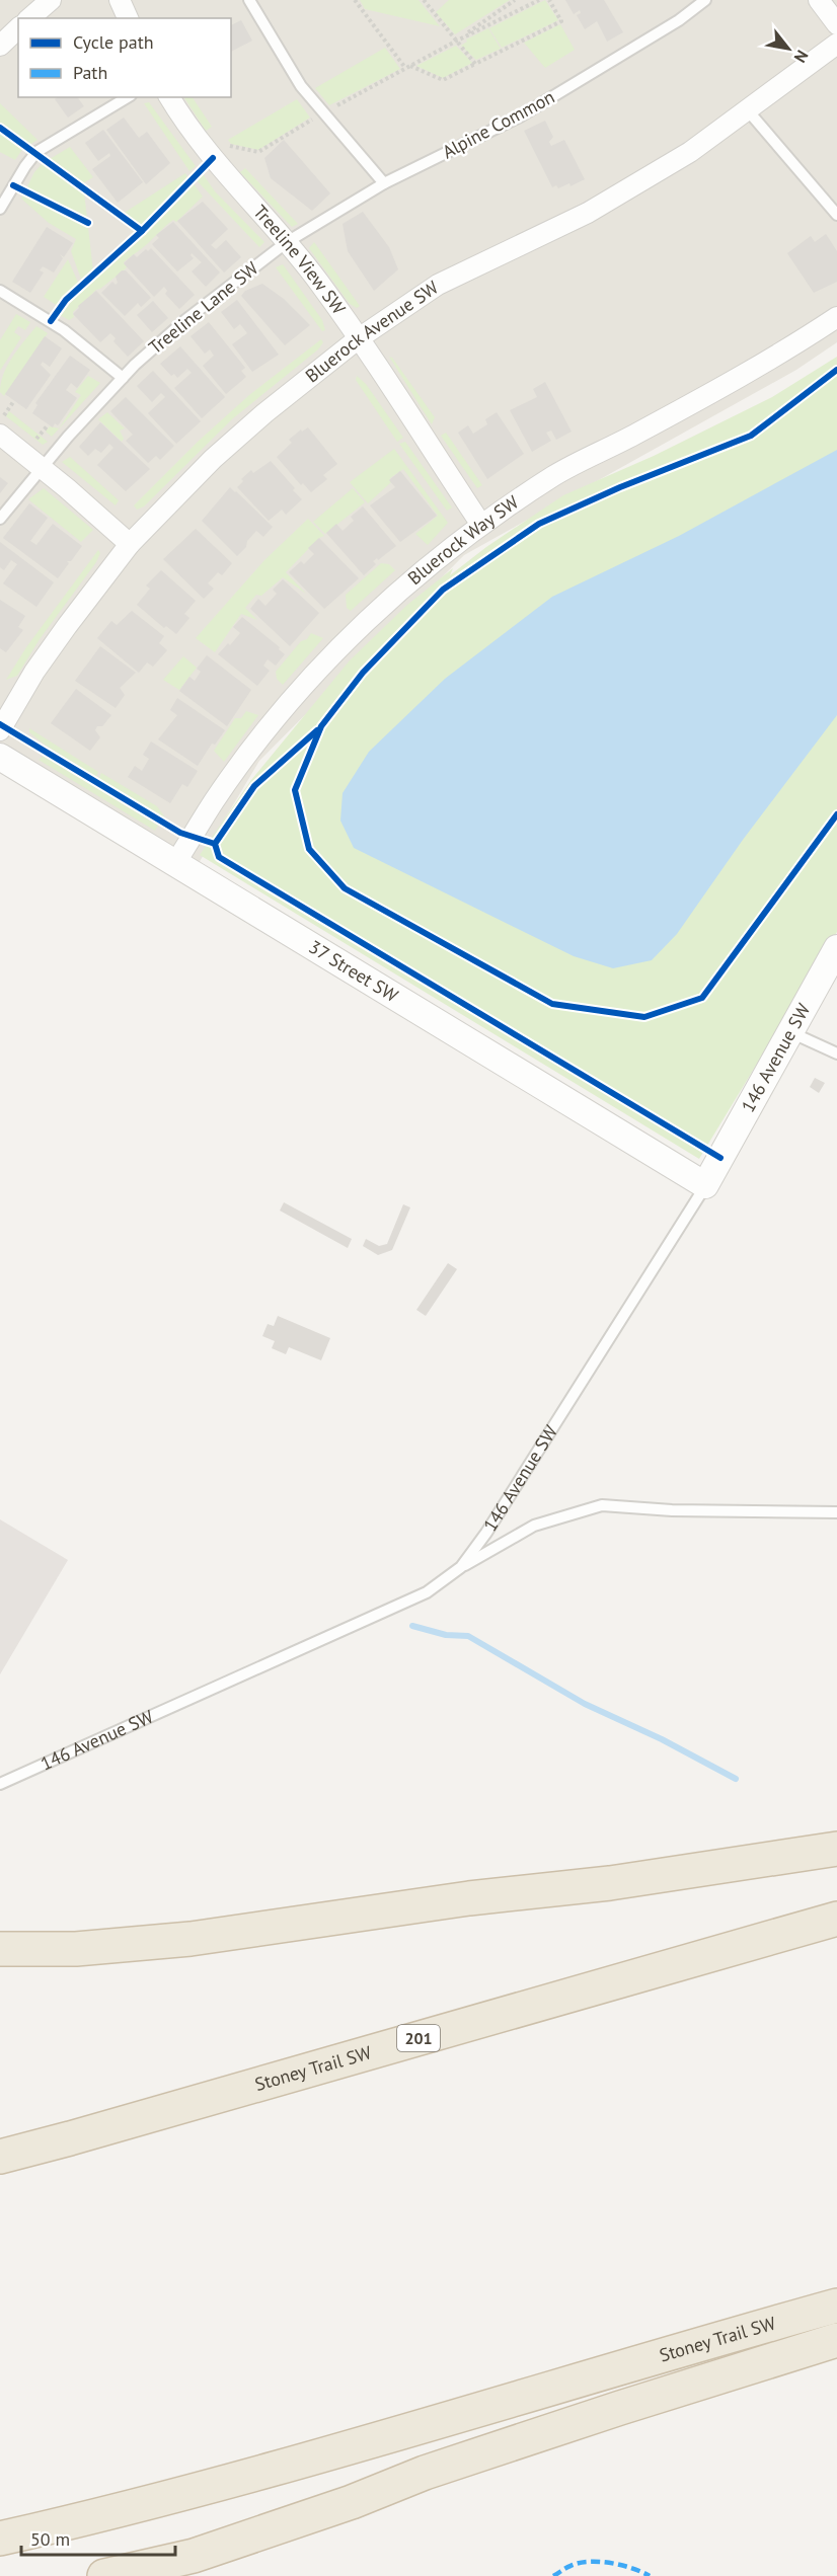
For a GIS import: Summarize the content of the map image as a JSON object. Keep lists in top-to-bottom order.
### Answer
{
  "streets": {
    "highway": ["201", "Stoney Trail SW"],
    "street": [
      "Treeline View SW",
      "Bluerock Avenue SW",
      "Bluerock Way SW",
      "37 Street SW",
      "146 Avenue SW"
    ],
    "lane": ["Alpine Common", "Treeline Lane SW"]
  },
  "crossings": [
    ["Alpine Common", "Treeline View SW"],
    ["Alpine Common", "Treeline Lane SW"],
    ["Treeline View SW", "Treeline Lane SW"],
    ["Treeline View SW", "Bluerock Avenue SW"],
    ["Treeline View SW", "Bluerock Way SW"],
    ["Bluerock Way SW", "37 Street SW"],
    ["37 Street SW", "146 Avenue SW"]
  ],
  "legend": ["Cycle path", "Path"],
  "scale_bar": "50 m",
  "north": "bottom right"
}
